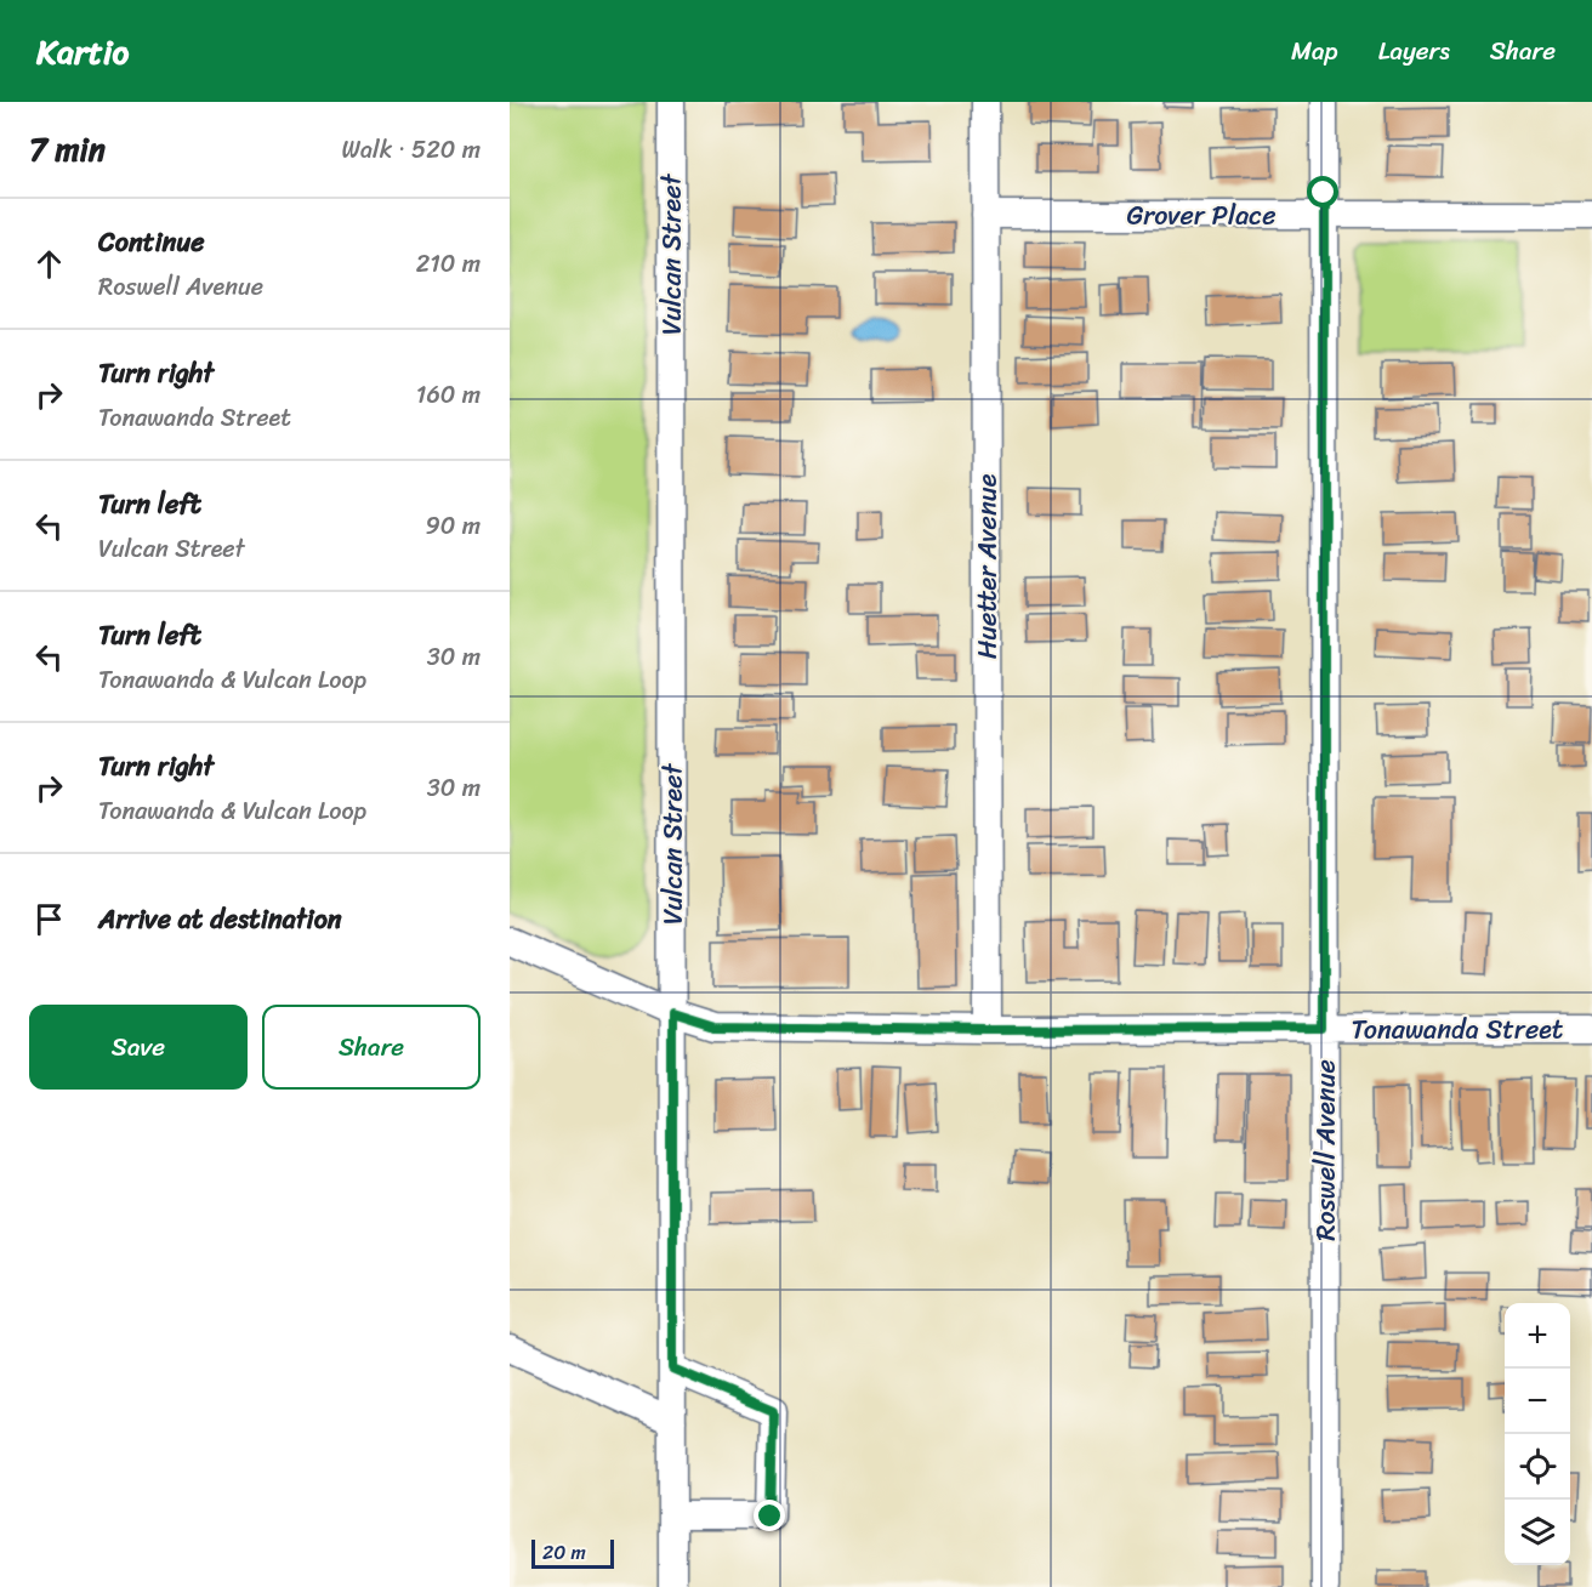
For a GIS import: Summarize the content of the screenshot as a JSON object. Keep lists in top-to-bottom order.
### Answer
{
  "streets": {
    "street": [
      "Grover Place",
      "Vulcan Street",
      "Huetter Avenue",
      "Tonawanda Street",
      "Roswell Avenue"
    ]
  },
  "crossings": [
    ["Grover Place", "Huetter Avenue"],
    ["Grover Place", "Roswell Avenue"],
    ["Vulcan Street", "Tonawanda Street"],
    ["Huetter Avenue", "Tonawanda Street"],
    ["Tonawanda Street", "Roswell Avenue"]
  ],
  "scale_bar": "20 m",
  "page": {
    "header": "Kartio",
    "nav": ["Map", "Layers", "Share"],
    "heading": ["7 min", "Walk · 520 m"],
    "list": [
      ["Continue", "Roswell Avenue", "210 m"],
      ["Turn right", "Tonawanda Street", "160 m"],
      ["Turn left", "Vulcan Street", "90 m"],
      ["Turn left", "Tonawanda & Vulcan Loop", "30 m"],
      ["Turn right", "Tonawanda & Vulcan Loop", "30 m"],
      "Arrive at destination"
    ],
    "buttons": ["Save", "Share"],
    "map_buttons": ["+", "−"],
    "scale": "20 m"
  }
}
